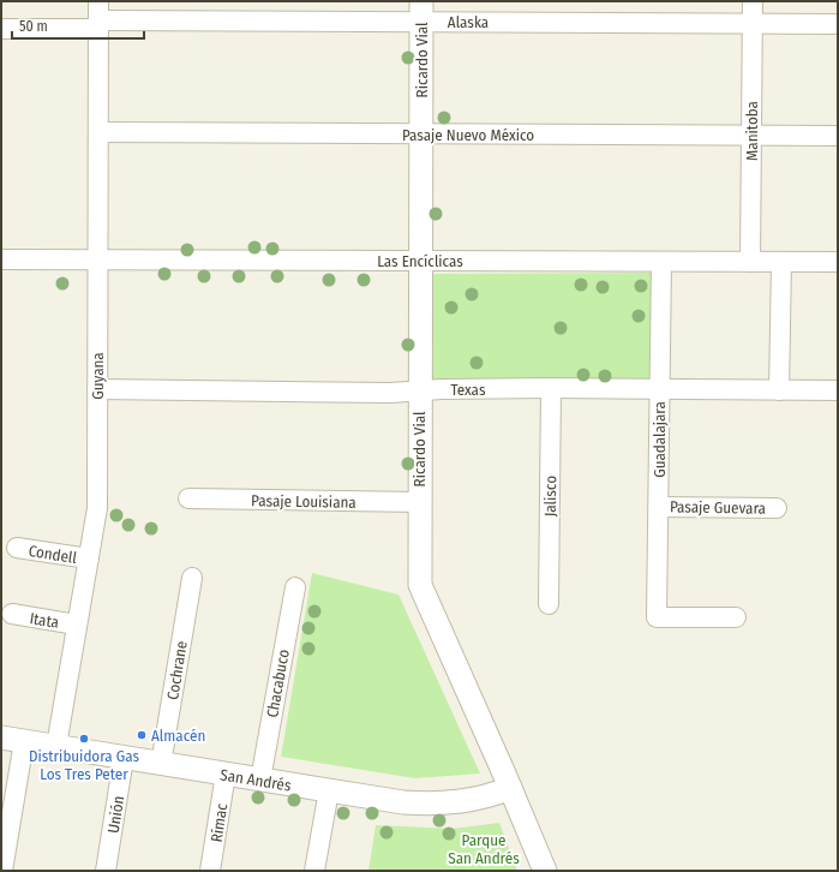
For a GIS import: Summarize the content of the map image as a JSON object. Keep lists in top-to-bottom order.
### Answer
{
  "streets": {
    "street": [
      "Alaska",
      "Ricardo Vial",
      "Manitoba",
      "Pasaje Nuevo México",
      "Las Encíclicas",
      "Guyana",
      "Texas",
      "Guadalajara",
      "Jalisco",
      "Pasaje Louisiana",
      "Pasaje Guevara",
      "Condell",
      "Itata",
      "Cochrane",
      "Chacabuco",
      "San Andrés",
      "Unión",
      "Rímac"
    ]
  },
  "crossings": [
    ["Alaska", "Ricardo Vial"],
    ["Alaska", "Manitoba"],
    ["Alaska", "Guyana"],
    ["Ricardo Vial", "Pasaje Nuevo México"],
    ["Ricardo Vial", "Las Encíclicas"],
    ["Ricardo Vial", "Texas"],
    ["Ricardo Vial", "Pasaje Louisiana"],
    ["Ricardo Vial", "San Andrés"],
    ["Manitoba", "Pasaje Nuevo México"],
    ["Manitoba", "Las Encíclicas"],
    ["Pasaje Nuevo México", "Guyana"],
    ["Las Encíclicas", "Guyana"],
    ["Las Encíclicas", "Guadalajara"],
    ["Guyana", "Texas"],
    ["Guyana", "Condell"],
    ["Guyana", "Itata"],
    ["Guyana", "San Andrés"],
    ["Texas", "Guadalajara"],
    ["Texas", "Jalisco"],
    ["Guadalajara", "Pasaje Guevara"],
    ["Cochrane", "San Andrés"],
    ["Chacabuco", "San Andrés"],
    ["San Andrés", "Unión"],
    ["San Andrés", "Rímac"]
  ],
  "parks": ["Parque San Andrés"],
  "places": ["Almacén", "Distribuidora Gas Los Tres Peter"],
  "scale_bar": "50 m"
}
